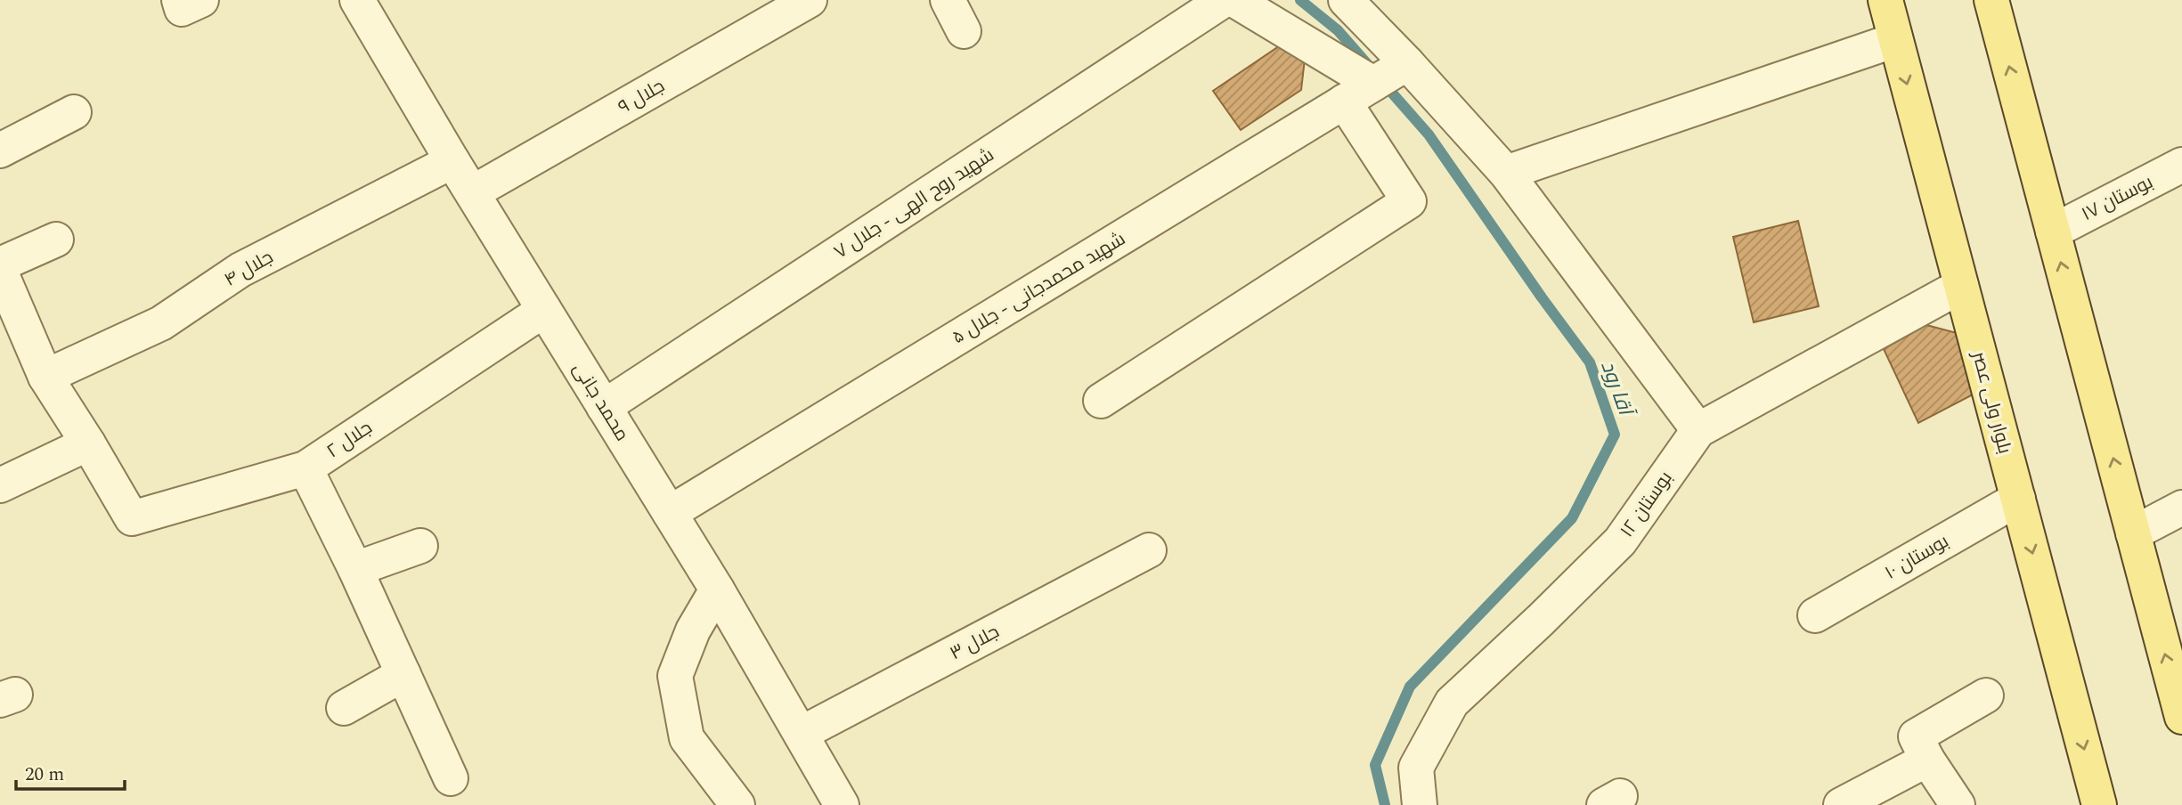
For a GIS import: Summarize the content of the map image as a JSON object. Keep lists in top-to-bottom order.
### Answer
{
  "streets": {
    "main road": ["بلوار ولی عصر"],
    "street": [
      "جلال ۹",
      "بوستان ۱۷",
      "شهید روح الهی - جلال ۷",
      "جلال ۴",
      "شهید محمدجانی - جلال ۵",
      "محمد جانی",
      "جلال ۲",
      "بوستان ۱۲",
      "بوستان ۱۰",
      "جلال ۳"
    ]
  },
  "crossings": [
    ["جلال ۹", "محمد جانی"],
    ["شهید روح الهی - جلال ۷", "محمد جانی"],
    ["جلال ۴", "محمد جانی"],
    ["شهید محمدجانی - جلال ۵", "محمد جانی"],
    ["محمد جانی", "جلال ۲"],
    ["محمد جانی", "جلال ۳"],
    ["بلوار ولی عصر", "بوستان ۱۲"],
    ["بلوار ولی عصر", "بوستان ۱۰"]
  ],
  "water": ["آقا رود"],
  "scale_bar": "20 m"
}
